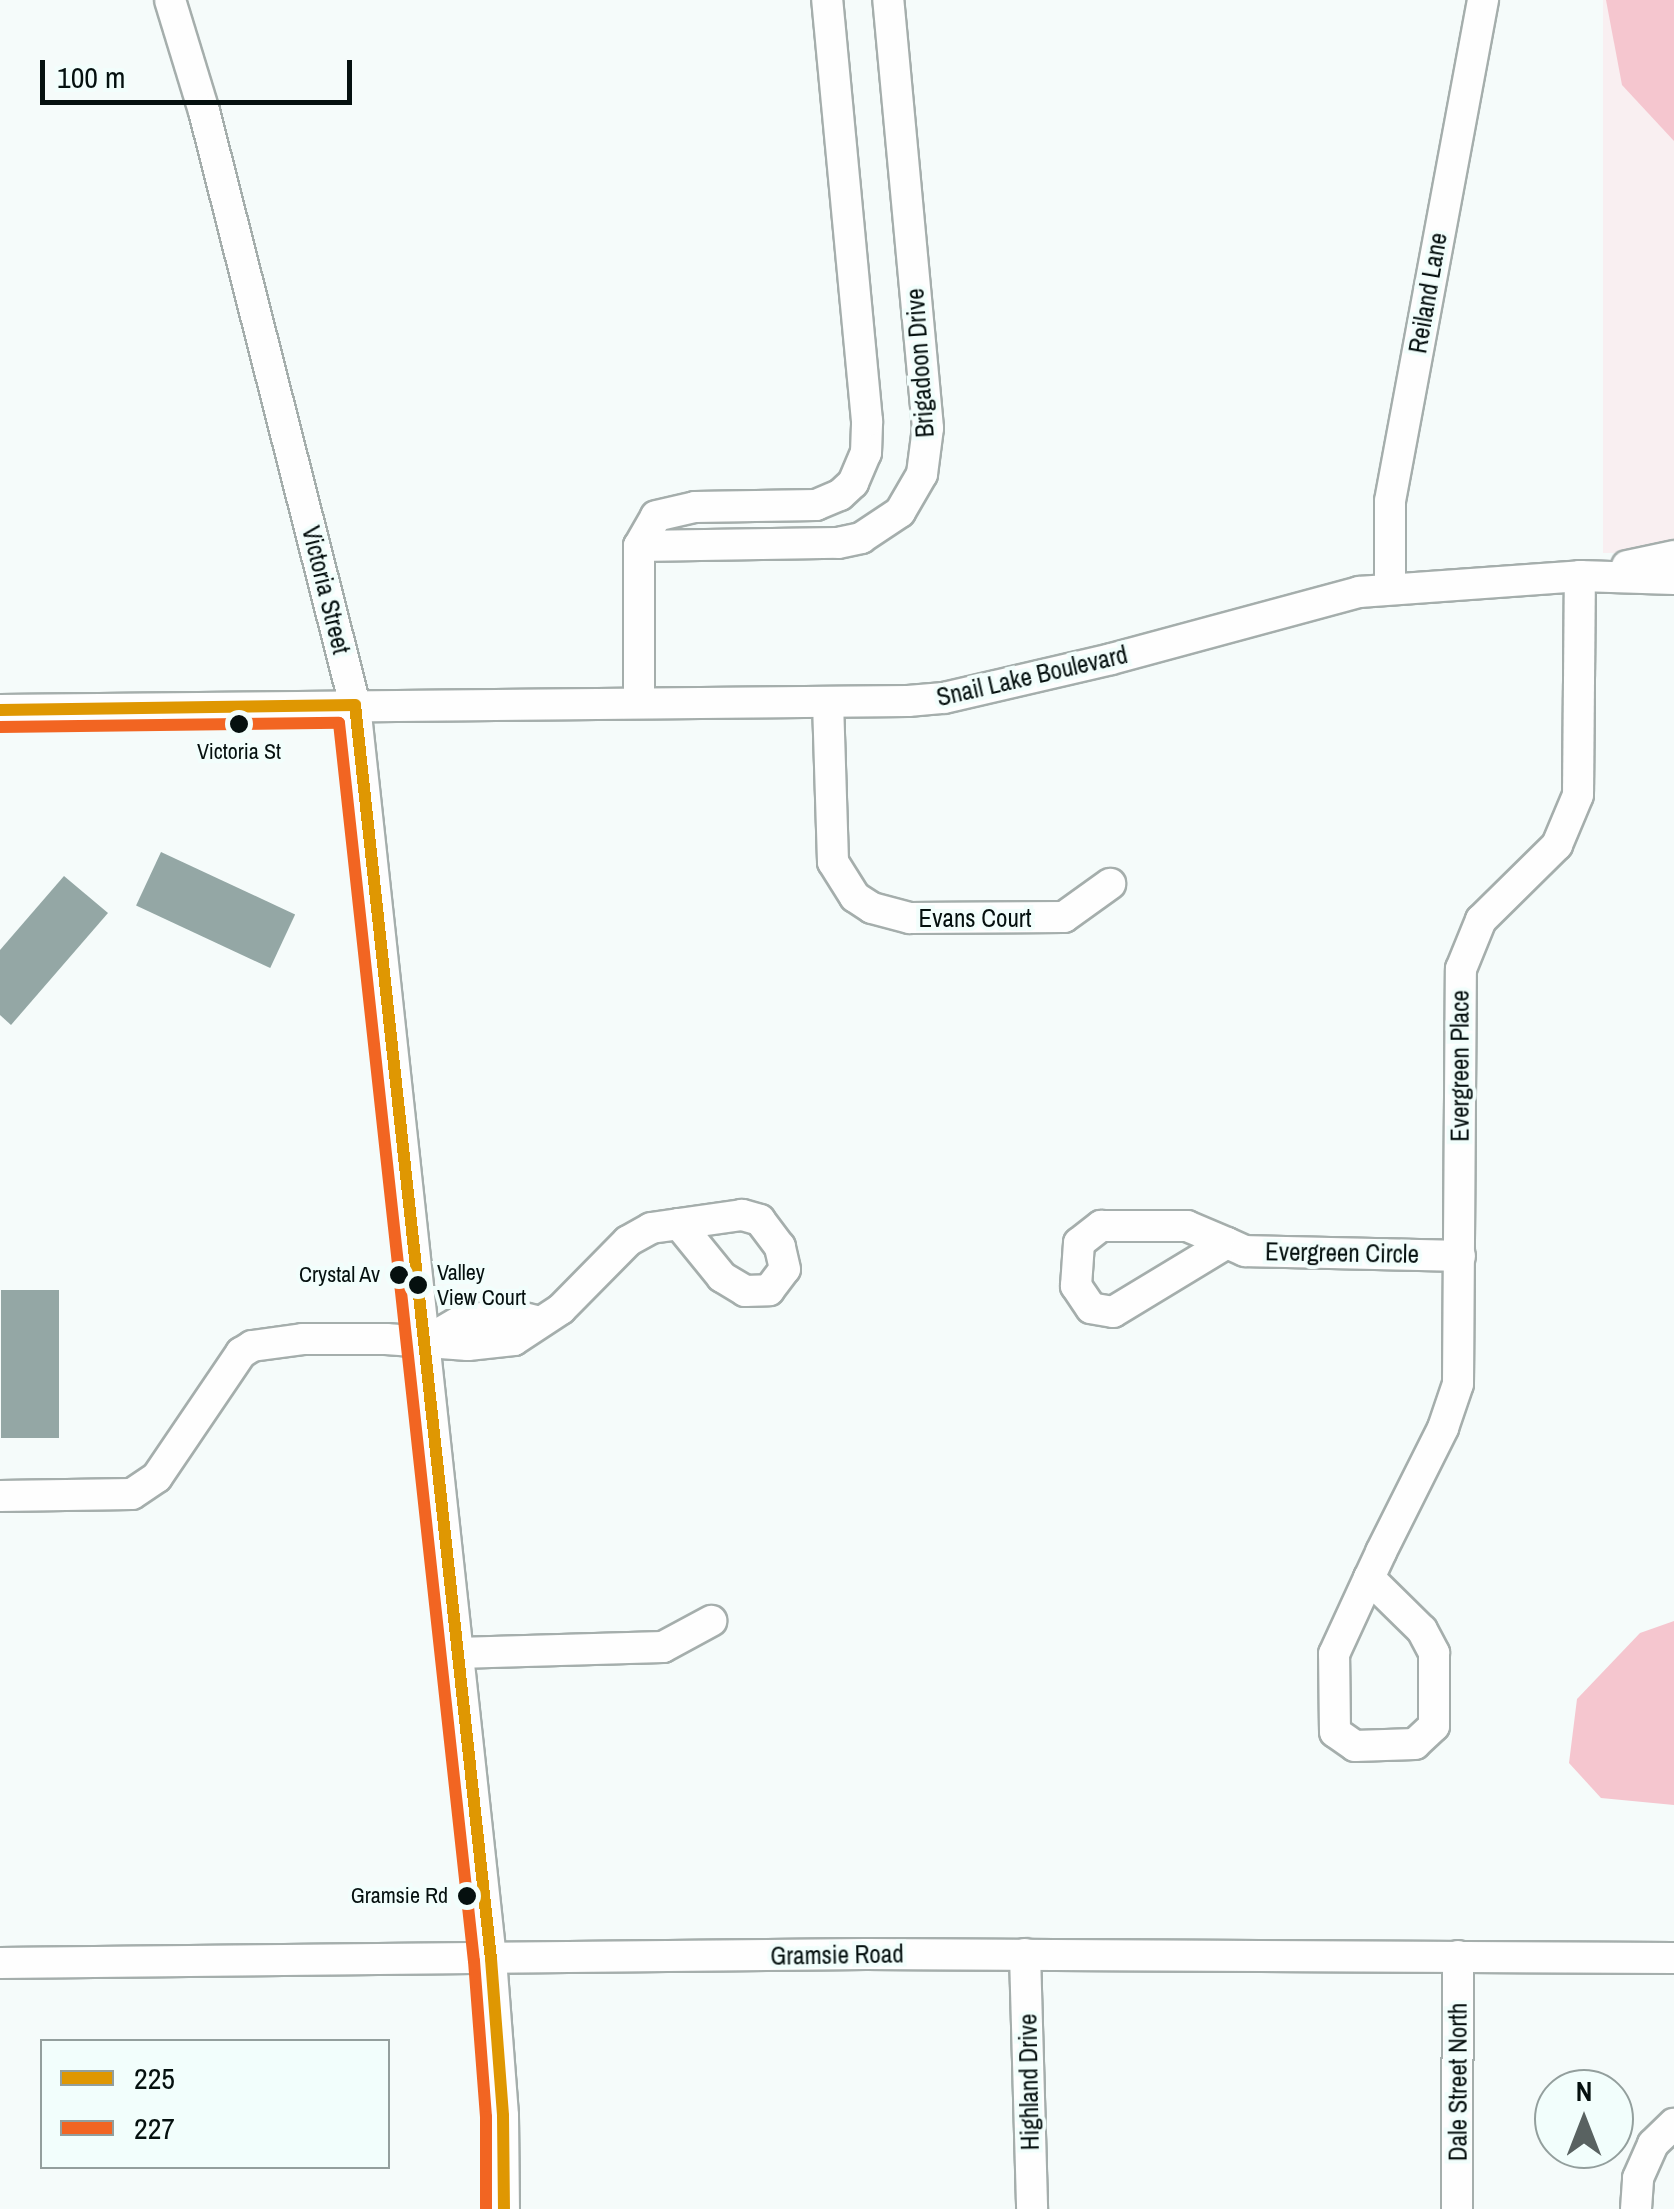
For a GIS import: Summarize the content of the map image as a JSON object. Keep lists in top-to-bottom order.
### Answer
{
  "streets": {
    "street": [
      "Reiland Lane",
      "Brigadoon Drive",
      "Victoria Street",
      "Snail Lake Boulevard",
      "Evans Court",
      "Evergreen Place",
      "Evergreen Circle",
      "Gramsie Road",
      "Highland Drive",
      "Dale Street North"
    ]
  },
  "crossings": [
    ["Reiland Lane", "Snail Lake Boulevard"],
    ["Victoria Street", "Snail Lake Boulevard"],
    ["Victoria Street", "Gramsie Road"],
    ["Snail Lake Boulevard", "Evans Court"],
    ["Snail Lake Boulevard", "Evergreen Place"],
    ["Evergreen Place", "Evergreen Circle"],
    ["Gramsie Road", "Highland Drive"],
    ["Gramsie Road", "Dale Street North"]
  ],
  "places": [
    "Victoria St",
    "Crystal Av",
    "Valley View Court",
    "Gramsie Rd"
  ],
  "lines": ["transit line 225", "transit line 227"],
  "legend": ["225", "227"],
  "scale_bar": "100 m",
  "north": "top"
}
